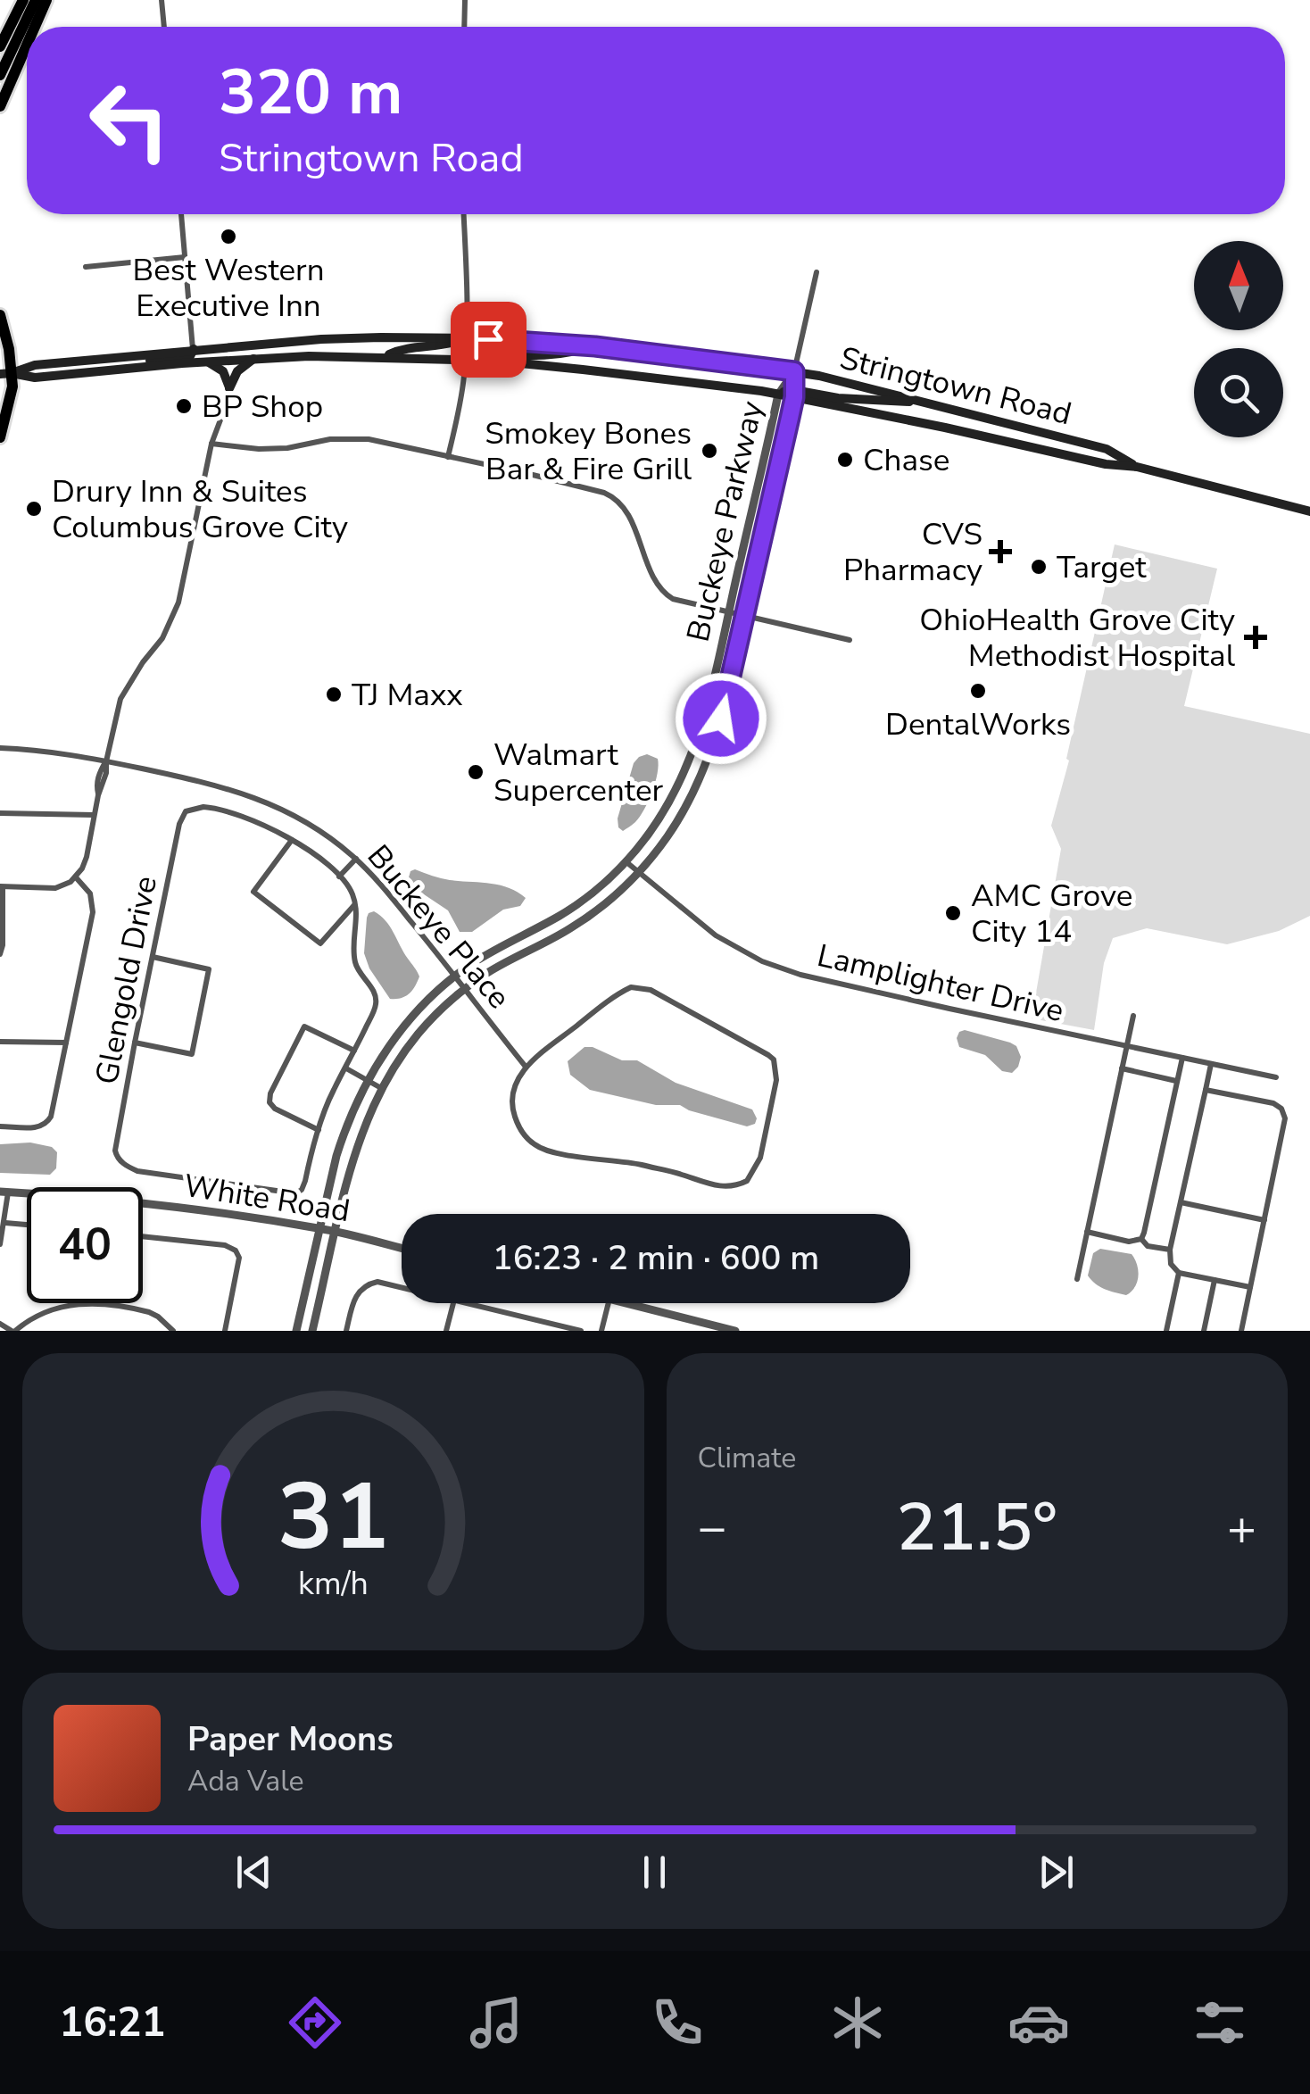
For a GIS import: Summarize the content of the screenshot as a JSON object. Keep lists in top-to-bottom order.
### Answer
{
  "streets": {
    "main road": ["Stringtown Road"],
    "street": [
      "Buckeye Parkway",
      "Buckeye Place",
      "Glengold Drive",
      "Lamplighter Drive",
      "White Road"
    ]
  },
  "crossings": [
    ["Stringtown Road", "Buckeye Parkway"],
    ["Buckeye Parkway", "Buckeye Place"],
    ["Buckeye Parkway", "Lamplighter Drive"],
    ["Buckeye Parkway", "White Road"]
  ],
  "places": {
    "other": [
      "Best Western Executive Inn",
      "BP Shop",
      "Smokey Bones Bar & Fire Grill",
      "Chase",
      "Drury Inn & Suites Columbus Grove City",
      "Target",
      "DentalWorks",
      "TJ Maxx",
      "Walmart Supercenter",
      "AMC Grove City 14"
    ],
    "health": ["CVS Pharmacy", "OhioHealth Grove City Methodist Hospital"]
  },
  "north": "top",
  "page": {
    "turn": ["320 m", "Stringtown Road"],
    "limit": "40",
    "trip": "16:23 · 2 min · 600 m",
    "tile": "Climate",
    "heat": ["−", "21.5°", "+"],
    "song": ["Paper Moons", "Ada Vale"],
    "tabs": "16:21",
    "gauge": ["31", "km/h"]
  }
}
